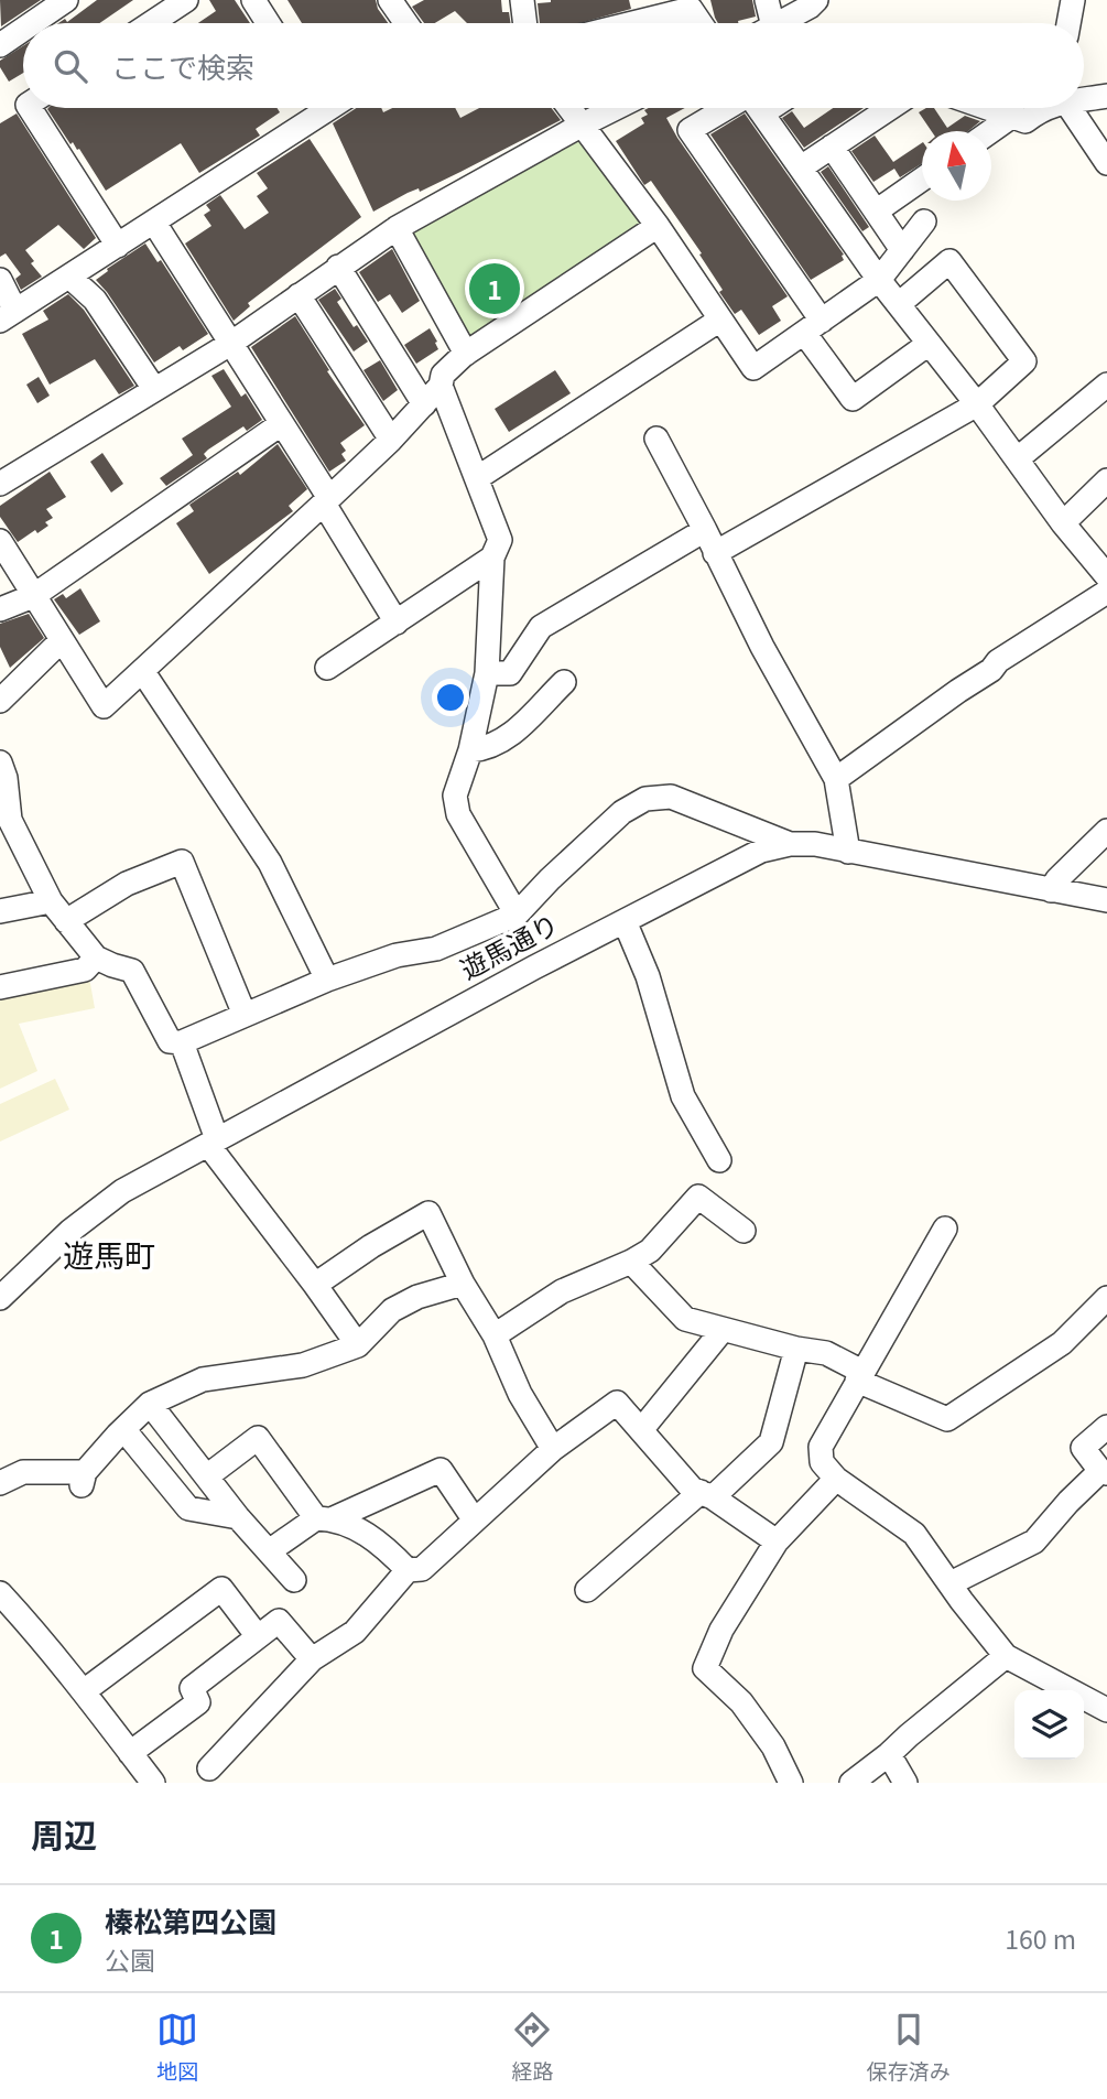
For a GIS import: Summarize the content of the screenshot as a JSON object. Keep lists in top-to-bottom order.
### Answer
{
  "streets": {
    "street": ["遊馬通り"]
  },
  "districts": ["遊馬町"],
  "north": "top",
  "page": {
    "search": "ここで検索",
    "pins": "1",
    "heading": "周辺",
    "list": [
      {
        "mark": "1",
        "name": "榛松第四公園",
        "note": "公園",
        "value": "160 m"
      }
    ],
    "nav": ["地図", "経路", "保存済み"]
  }
}
